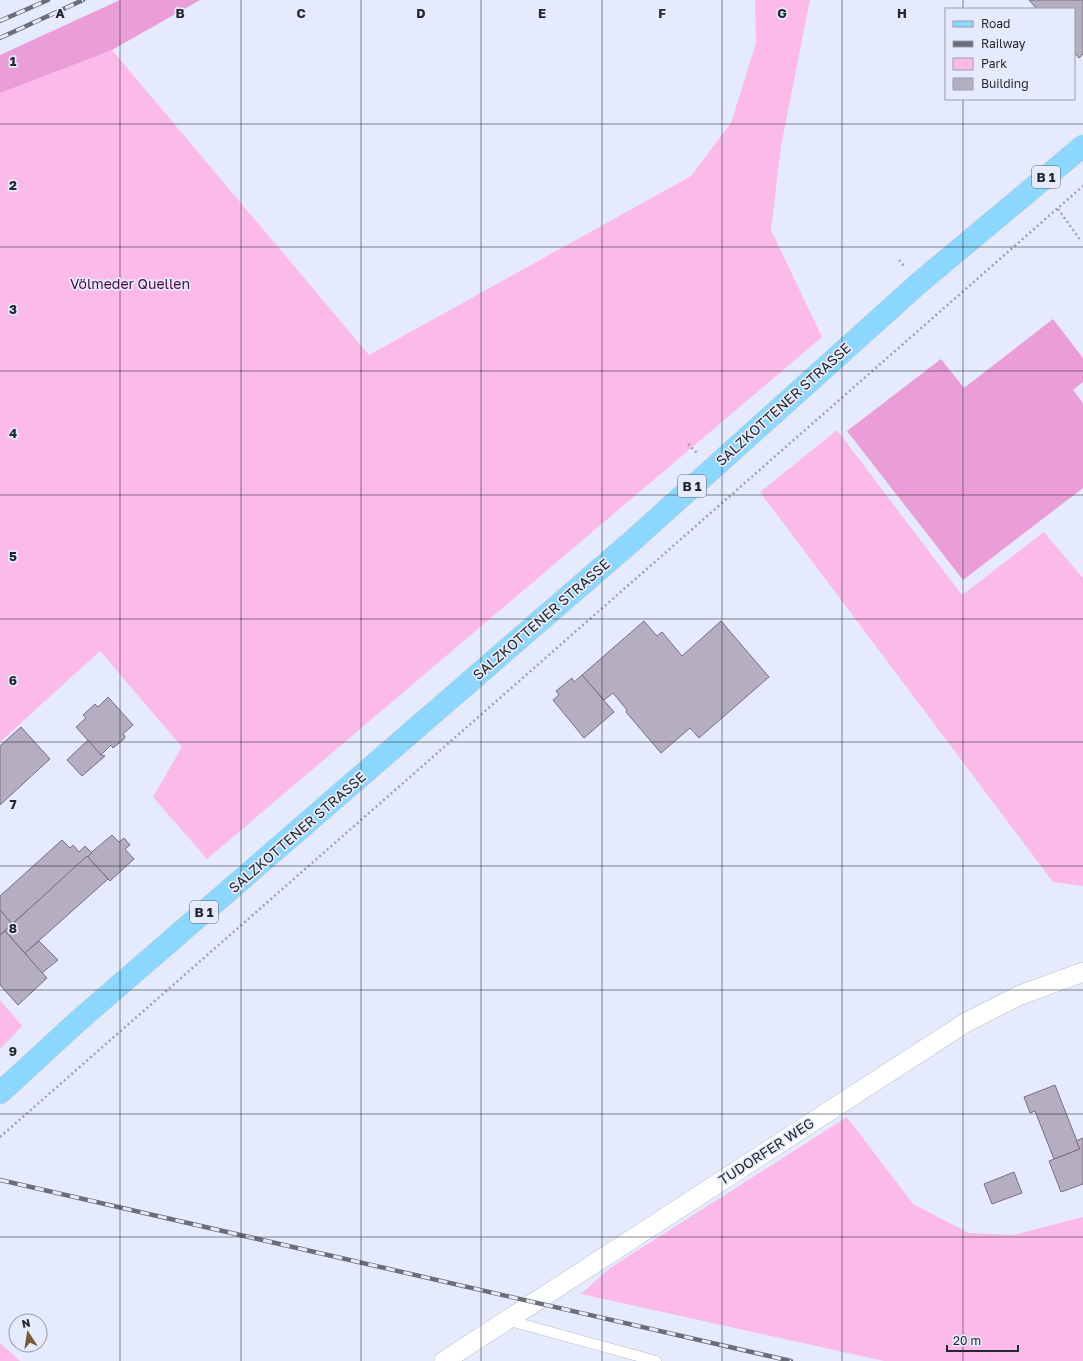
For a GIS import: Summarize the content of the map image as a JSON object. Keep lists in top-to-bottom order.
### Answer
{
  "streets": {
    "main road": ["B 1", "SALZKOTTENER STRASSE"],
    "street": ["TUDORFER WEG"]
  },
  "parks": ["Völmeder Quellen"],
  "legend": [
    "Road",
    "Railway",
    "Park",
    "Building"
  ],
  "scale_bar": "20 m",
  "north": "top",
  "grid": {
    "columns": [
      "A",
      "B",
      "C",
      "D",
      "E",
      "F",
      "G",
      "H"
    ],
    "rows": [
      "1",
      "2",
      "3",
      "4",
      "5",
      "6",
      "7",
      "8",
      "9"
    ]
  }
}
